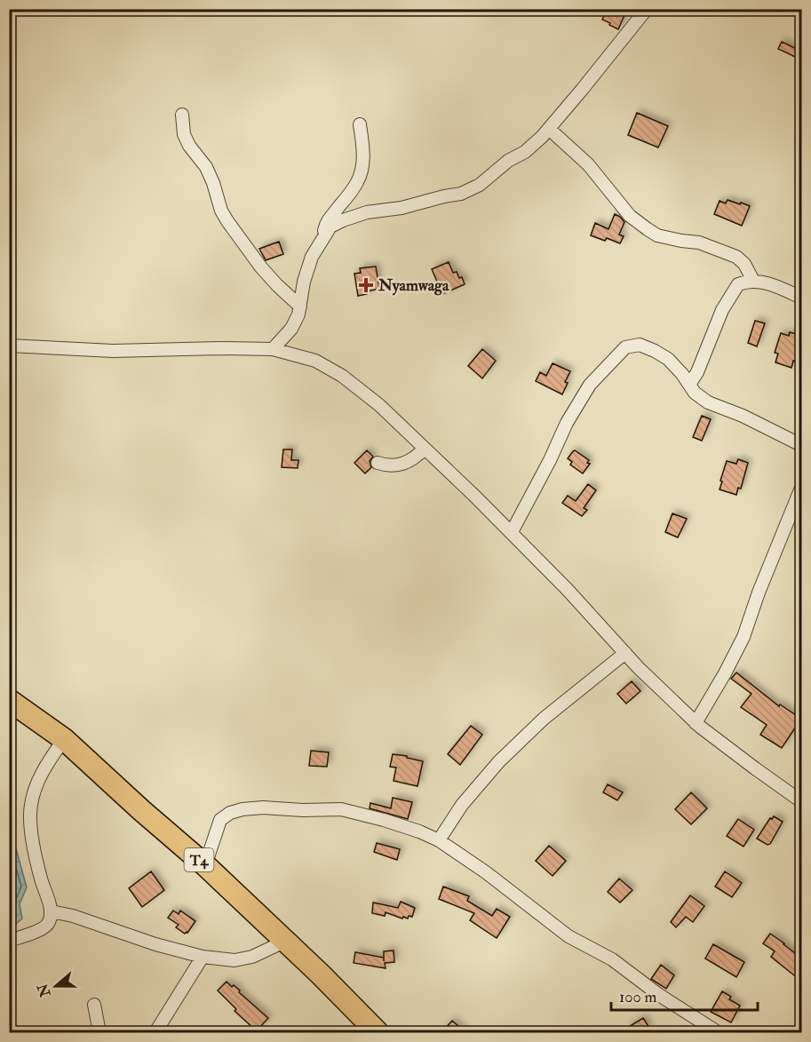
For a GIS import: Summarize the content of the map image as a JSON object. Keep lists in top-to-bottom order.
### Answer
{
  "streets": {
    "highway": ["T4"]
  },
  "places": {
    "health": ["Nyamwaga"]
  },
  "scale_bar": "100 m",
  "north": "left"
}
